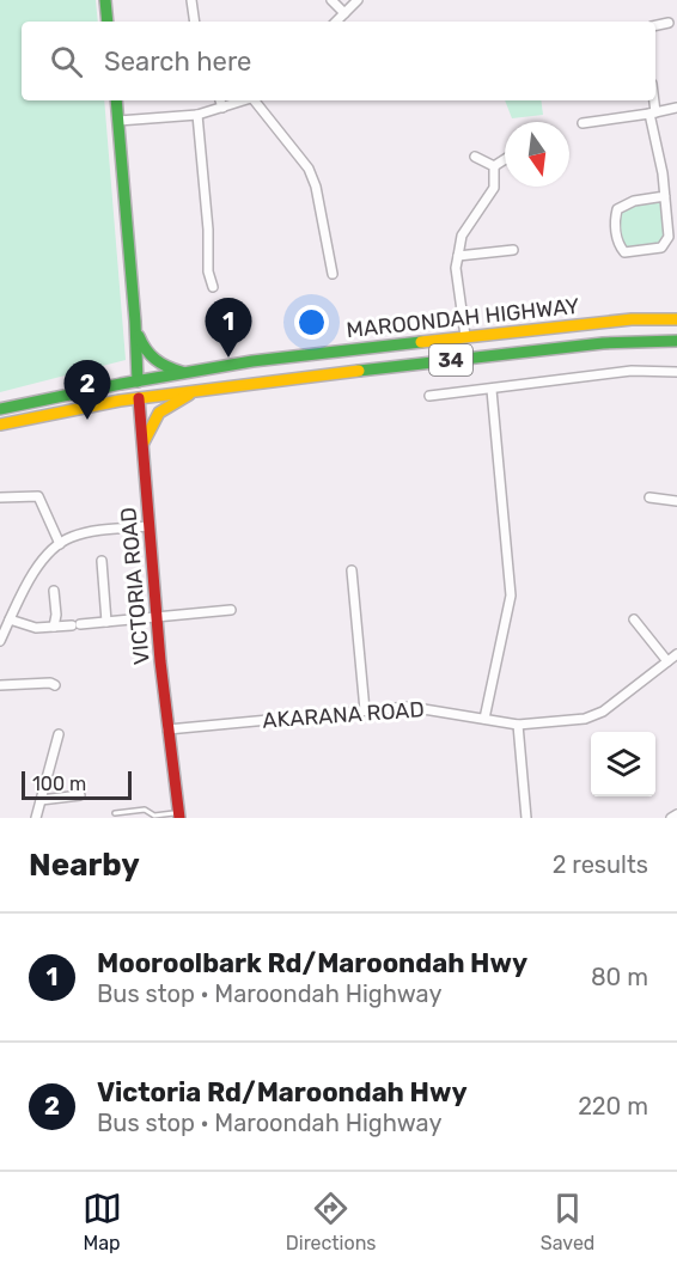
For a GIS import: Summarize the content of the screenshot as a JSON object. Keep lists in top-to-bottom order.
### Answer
{
  "streets": {
    "main road": ["MAROONDAH HIGHWAY", "34", "VICTORIA ROAD"],
    "street": ["AKARANA ROAD"]
  },
  "crossings": [
    ["MAROONDAH HIGHWAY", "VICTORIA ROAD"],
    ["VICTORIA ROAD", "AKARANA ROAD"]
  ],
  "scale_bar": "100 m",
  "north": "bottom",
  "page": {
    "search": "Search here",
    "pins": ["1", "2"],
    "scale": "100 m",
    "heading": ["Nearby", "2 results"],
    "list": [
      {
        "mark": "1",
        "name": "Mooroolbark Rd/Maroondah Hwy",
        "note": "Bus stop · Maroondah Highway",
        "value": "80 m"
      },
      {
        "mark": "2",
        "name": "Victoria Rd/Maroondah Hwy",
        "note": "Bus stop · Maroondah Highway",
        "value": "220 m"
      }
    ],
    "nav": ["Map", "Directions", "Saved"]
  }
}
